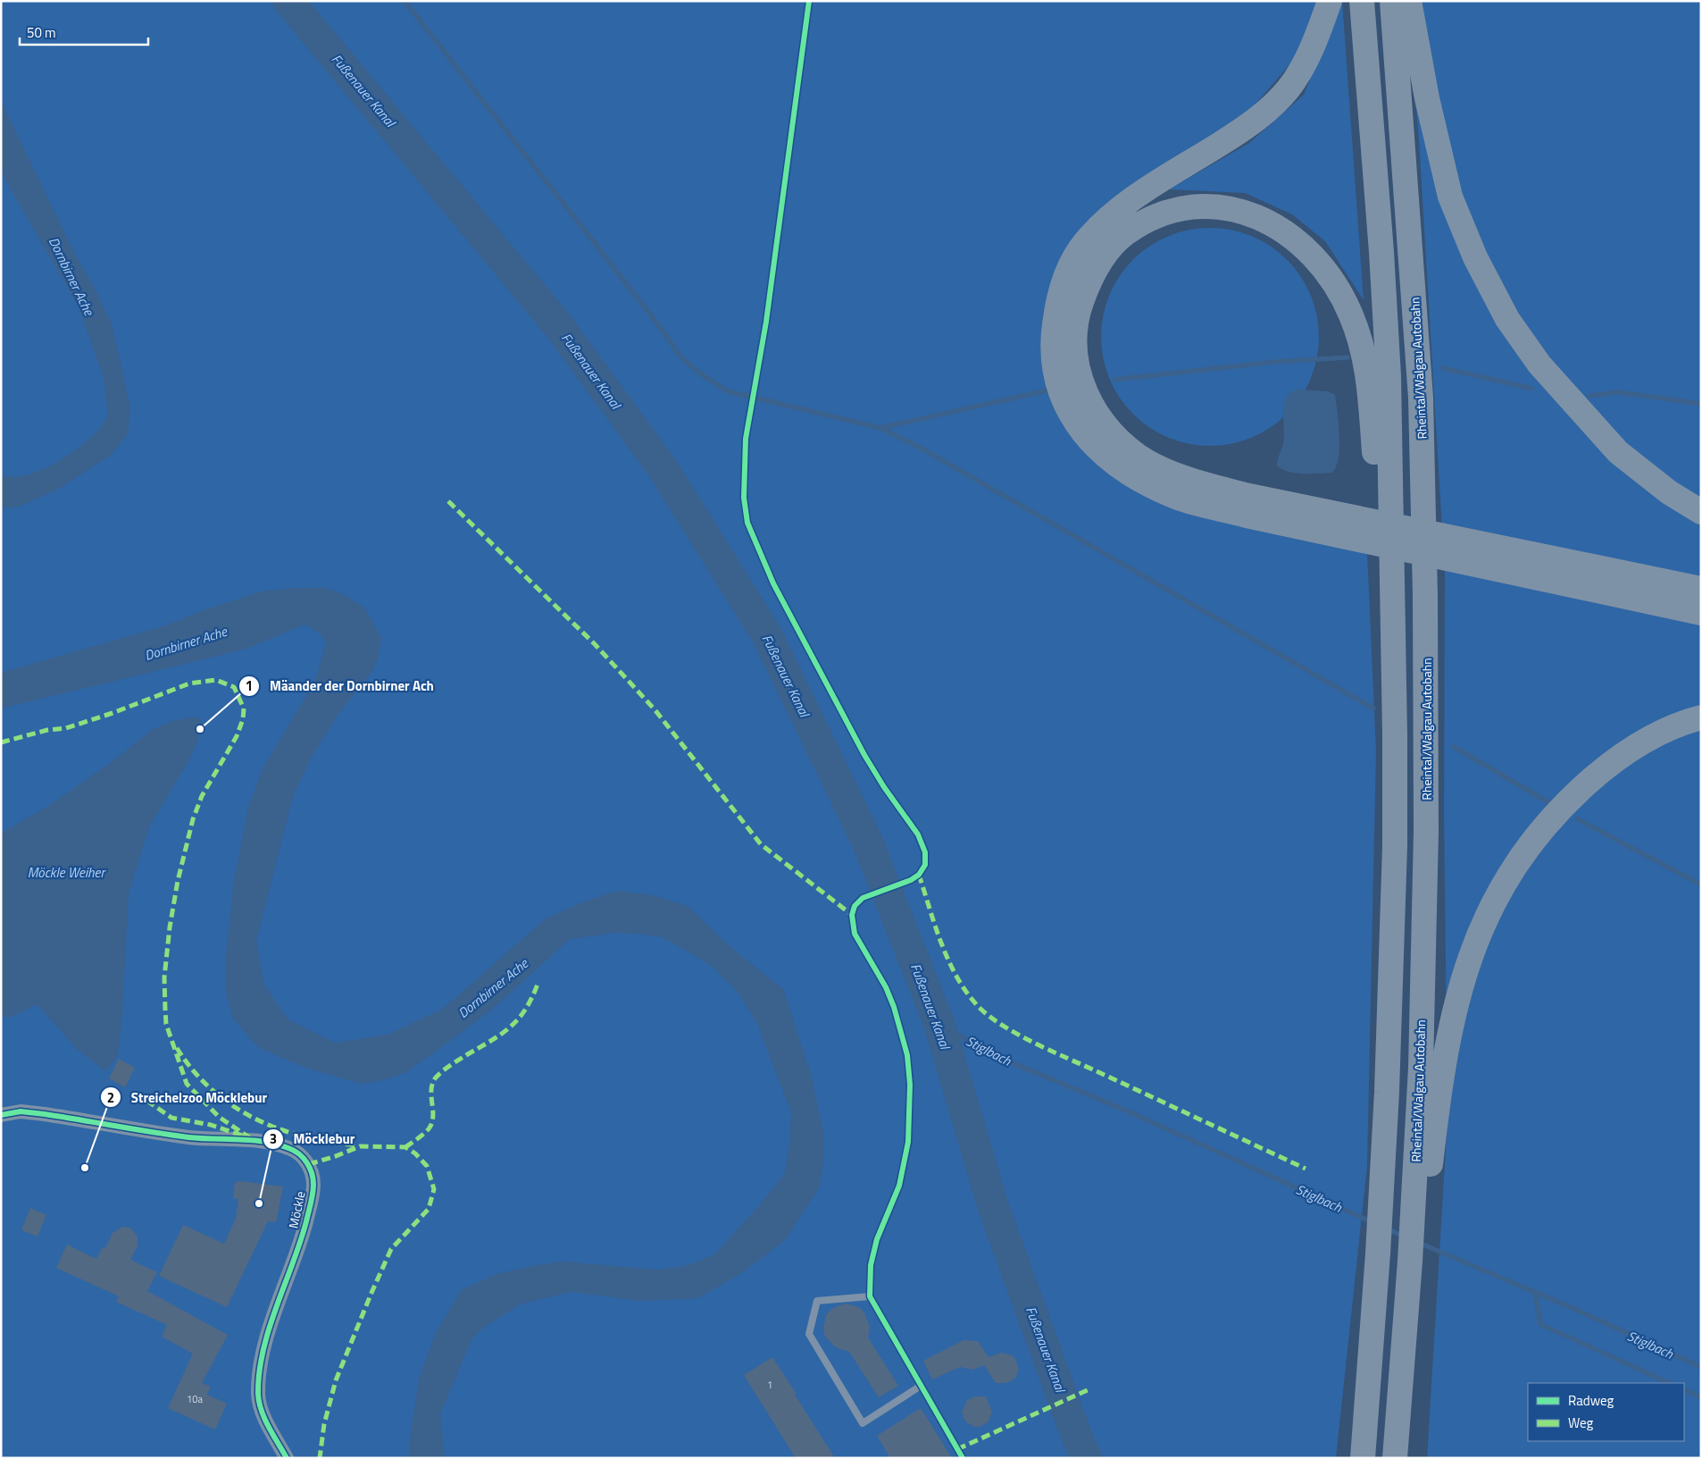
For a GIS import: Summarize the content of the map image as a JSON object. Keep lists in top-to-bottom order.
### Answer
{
  "streets": {
    "highway": ["Rheintal/Walgau Autobahn"],
    "street": ["Möckle"]
  },
  "water": [
    "Fußenauer Kanal",
    "Dornbirner Ache",
    "Möckle Weiher",
    "Stiglbach"
  ],
  "places": ["Mäander der Dornbirner Ach", "Streichelzoo Möcklebur", "Möcklebur"],
  "house_numbers": ["1", "10a"],
  "legend": ["Radweg", "Weg"],
  "scale_bar": "50 m"
}
